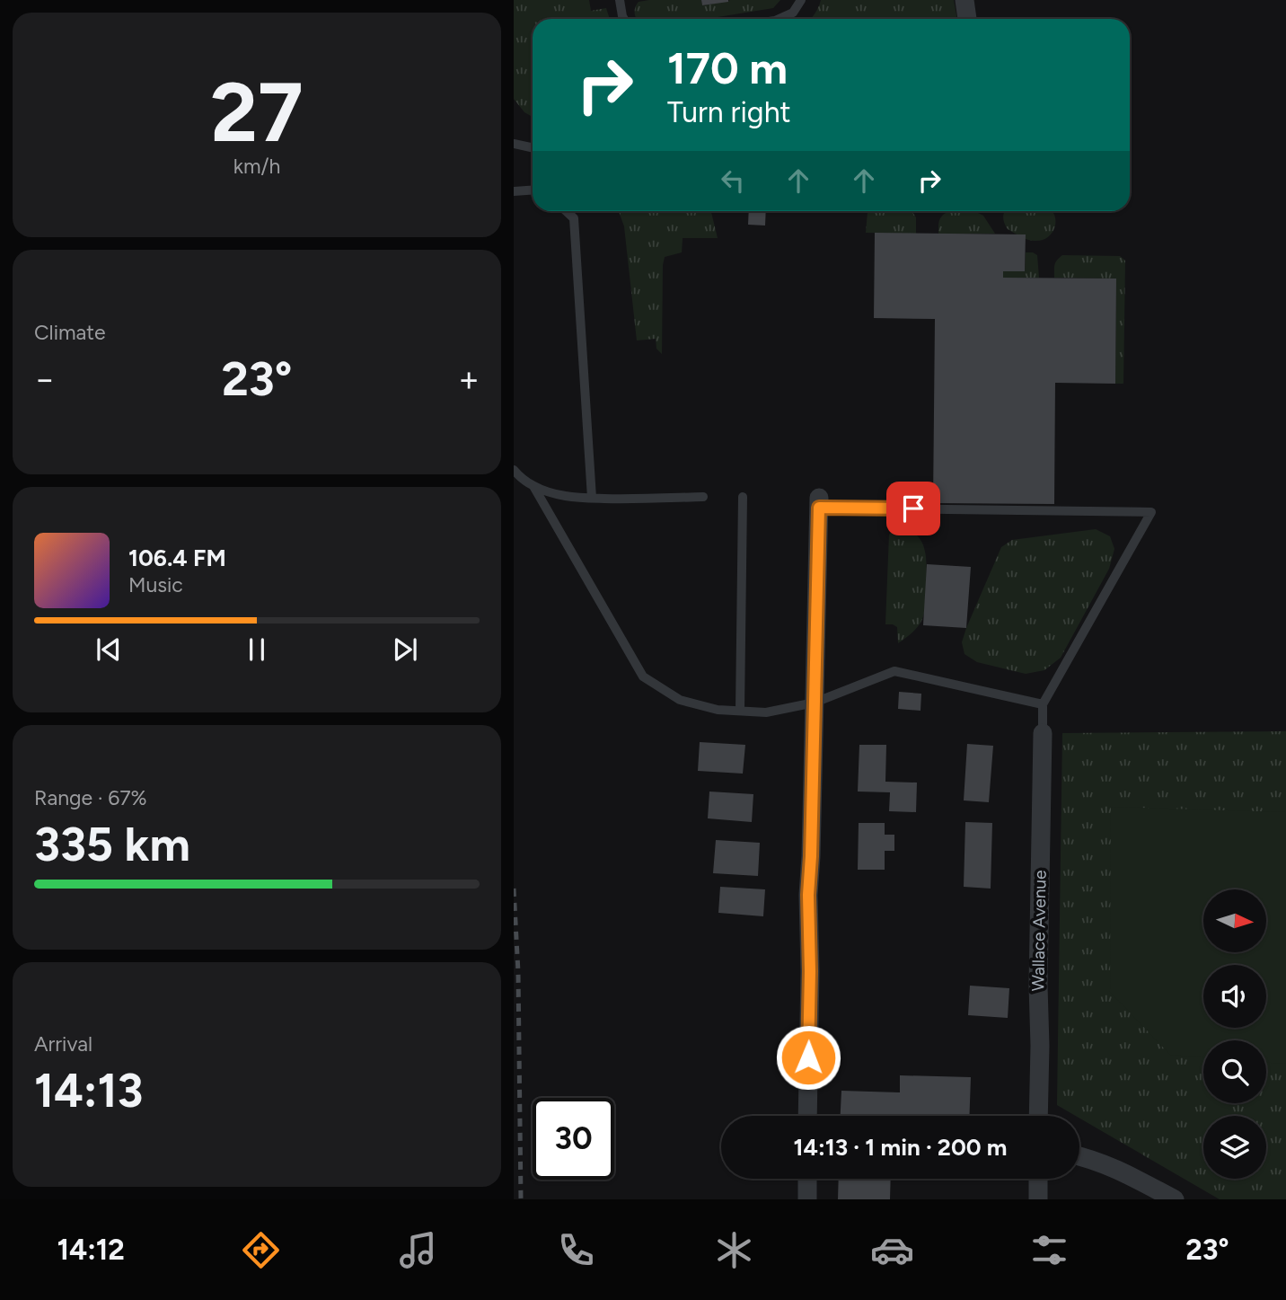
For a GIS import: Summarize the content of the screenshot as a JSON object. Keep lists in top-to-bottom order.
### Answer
{
  "streets": {
    "street": ["Wallace Avenue"]
  },
  "north": "right",
  "page": {
    "tile": [
      ["27", "km/h"],
      "Climate",
      ["Range · 67%", "335 km"],
      ["Arrival", "14:13"]
    ],
    "turn": ["170 m", "Turn right"],
    "heat": ["−", "23°", "+"],
    "song": ["106.4 FM", "Music"],
    "limit": "30",
    "trip": "14:13 · 1 min · 200 m",
    "tabs": ["14:12", "23°"]
  }
}
